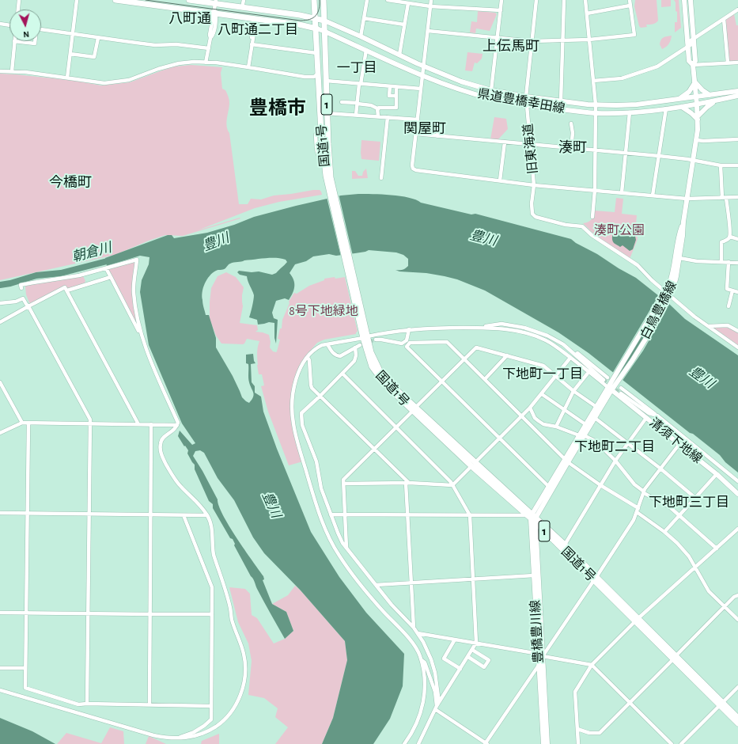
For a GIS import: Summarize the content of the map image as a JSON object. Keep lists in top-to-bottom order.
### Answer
{
  "streets": {
    "highway": ["1", "国道1号"],
    "main road": [
      "県道豊橋幸田線",
      "白鳥豊橋線",
      "清須下地線",
      "豊橋豊川線"
    ],
    "street": ["旧東海道"]
  },
  "crossings": [
    ["県道豊橋幸田線", "国道1号"],
    ["県道豊橋幸田線", "旧東海道"],
    ["県道豊橋幸田線", "白鳥豊橋線"],
    ["国道1号", "豊橋豊川線"],
    ["旧東海道", "白鳥豊橋線"],
    ["白鳥豊橋線", "清須下地線"]
  ],
  "districts": [
    "八町通",
    "八町通二丁目",
    "上伝馬町",
    "一丁目",
    "豊橋市",
    "関屋町",
    "湊町",
    "今橋町",
    "下地町一丁目",
    "下地町二丁目",
    "下地町三丁目"
  ],
  "water": ["豊川", "朝倉川"],
  "parks": ["湊町公園", "8号下地緑地"],
  "north": "bottom"
}
